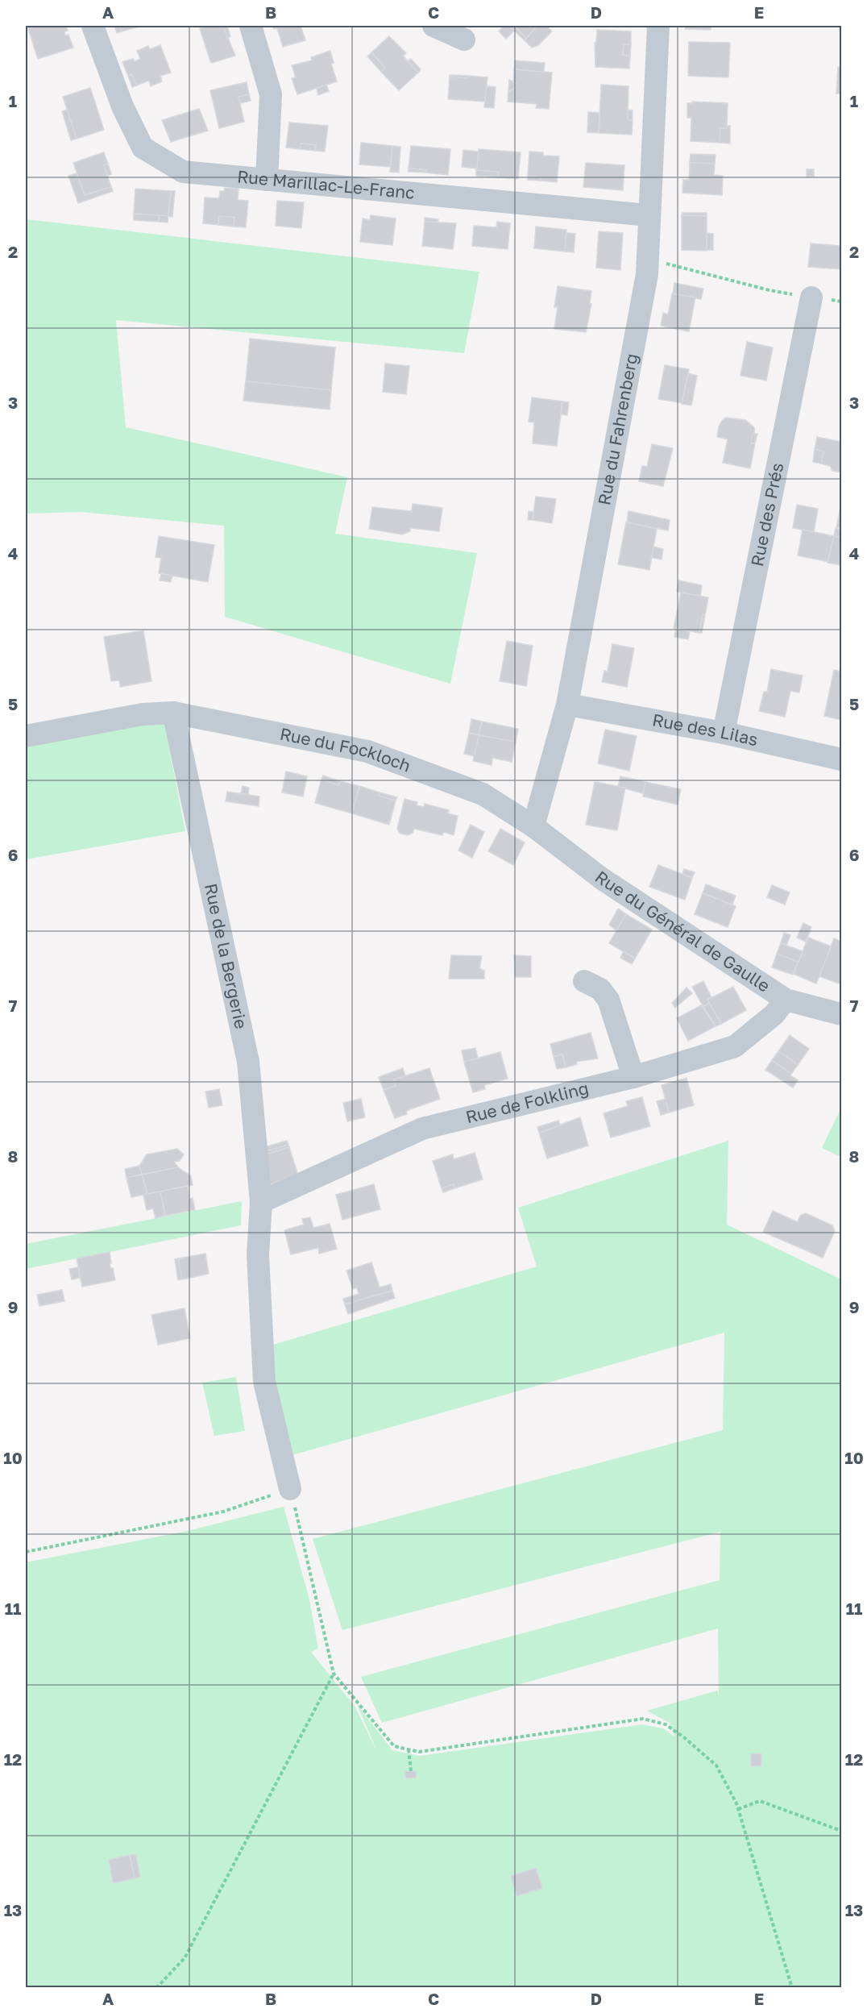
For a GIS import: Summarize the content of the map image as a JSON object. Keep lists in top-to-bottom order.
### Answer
{
  "streets": {
    "street": [
      "Rue Marillac-Le-Franc",
      "Rue du Fahrenberg",
      "Rue des Prés",
      "Rue des Lilas",
      "Rue du Fockloch",
      "Rue du Général de Gaulle",
      "Rue de la Bergerie",
      "Rue de Folkling"
    ]
  },
  "crossings": [
    ["Rue Marillac-Le-Franc", "Rue du Fahrenberg"],
    ["Rue du Fahrenberg", "Rue des Lilas"],
    ["Rue du Fahrenberg", "Rue du Fockloch"],
    ["Rue du Fahrenberg", "Rue du Général de Gaulle"],
    ["Rue des Prés", "Rue des Lilas"],
    ["Rue du Fockloch", "Rue du Général de Gaulle"],
    ["Rue du Fockloch", "Rue de la Bergerie"],
    ["Rue du Général de Gaulle", "Rue de Folkling"],
    ["Rue de la Bergerie", "Rue de Folkling"]
  ],
  "grid": {
    "columns": [
      "A",
      "B",
      "C",
      "D",
      "E"
    ],
    "rows": [
      "1",
      "2",
      "3",
      "4",
      "5",
      "6",
      "7",
      "8",
      "9",
      "10",
      "11",
      "12",
      "13"
    ]
  }
}
